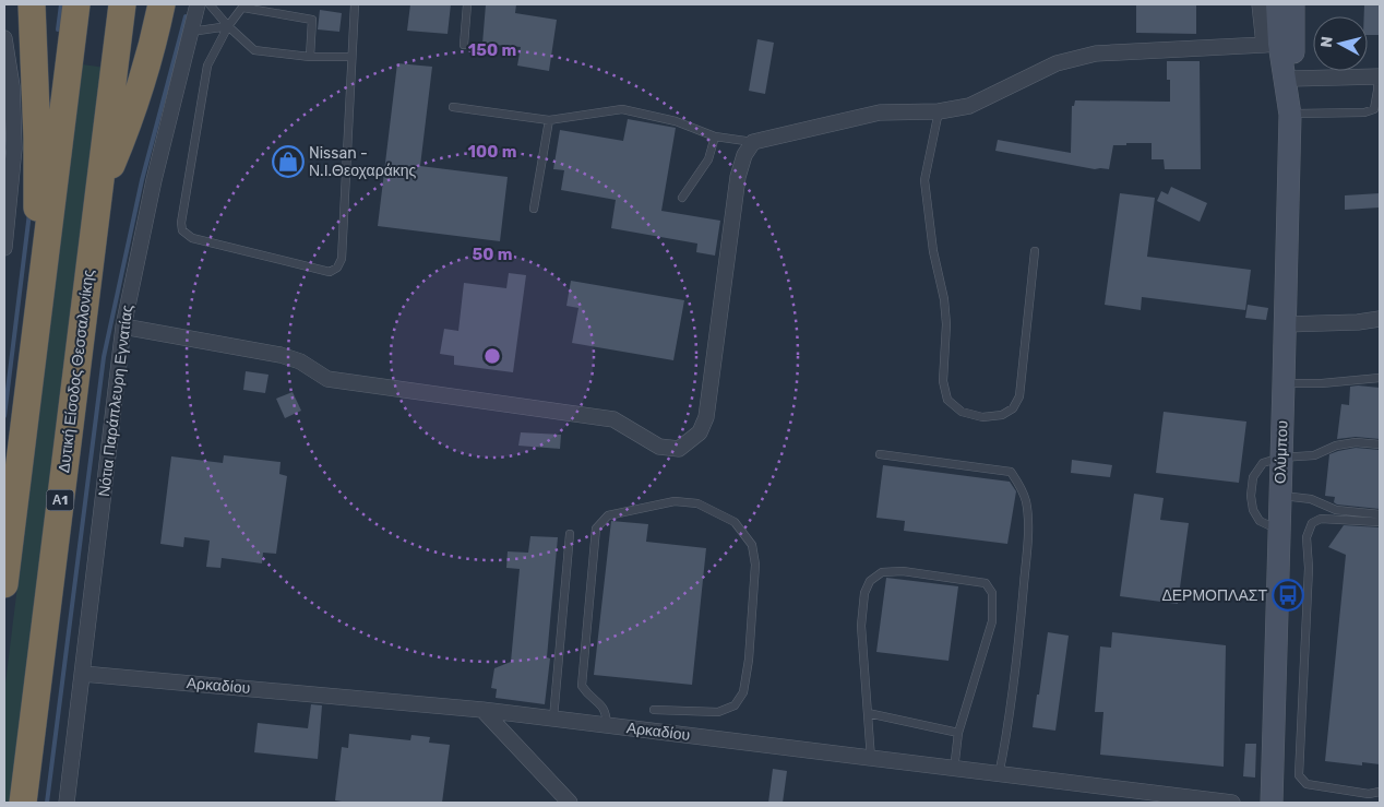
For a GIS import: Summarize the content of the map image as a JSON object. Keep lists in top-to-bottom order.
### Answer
{
  "streets": {
    "highway": ["Δυτική Είσοδος Θεσσαλονίκης", "Α1"],
    "main road": ["Ολύμπου"],
    "street": ["Νότια Παράπλευρη Εγνατίας", "Αρκαδίου"]
  },
  "crossings": [
    ["Νότια Παράπλευρη Εγνατίας", "Αρκαδίου"]
  ],
  "places": {
    "shop": ["Nissan - Ν.Ι.Θεοχαράκης"],
    "bus stop": ["ΔΕΡΜΟΠΛΑΣΤ"]
  },
  "north": "left",
  "rings": ["150 m", "100 m", "50 m"]
}
